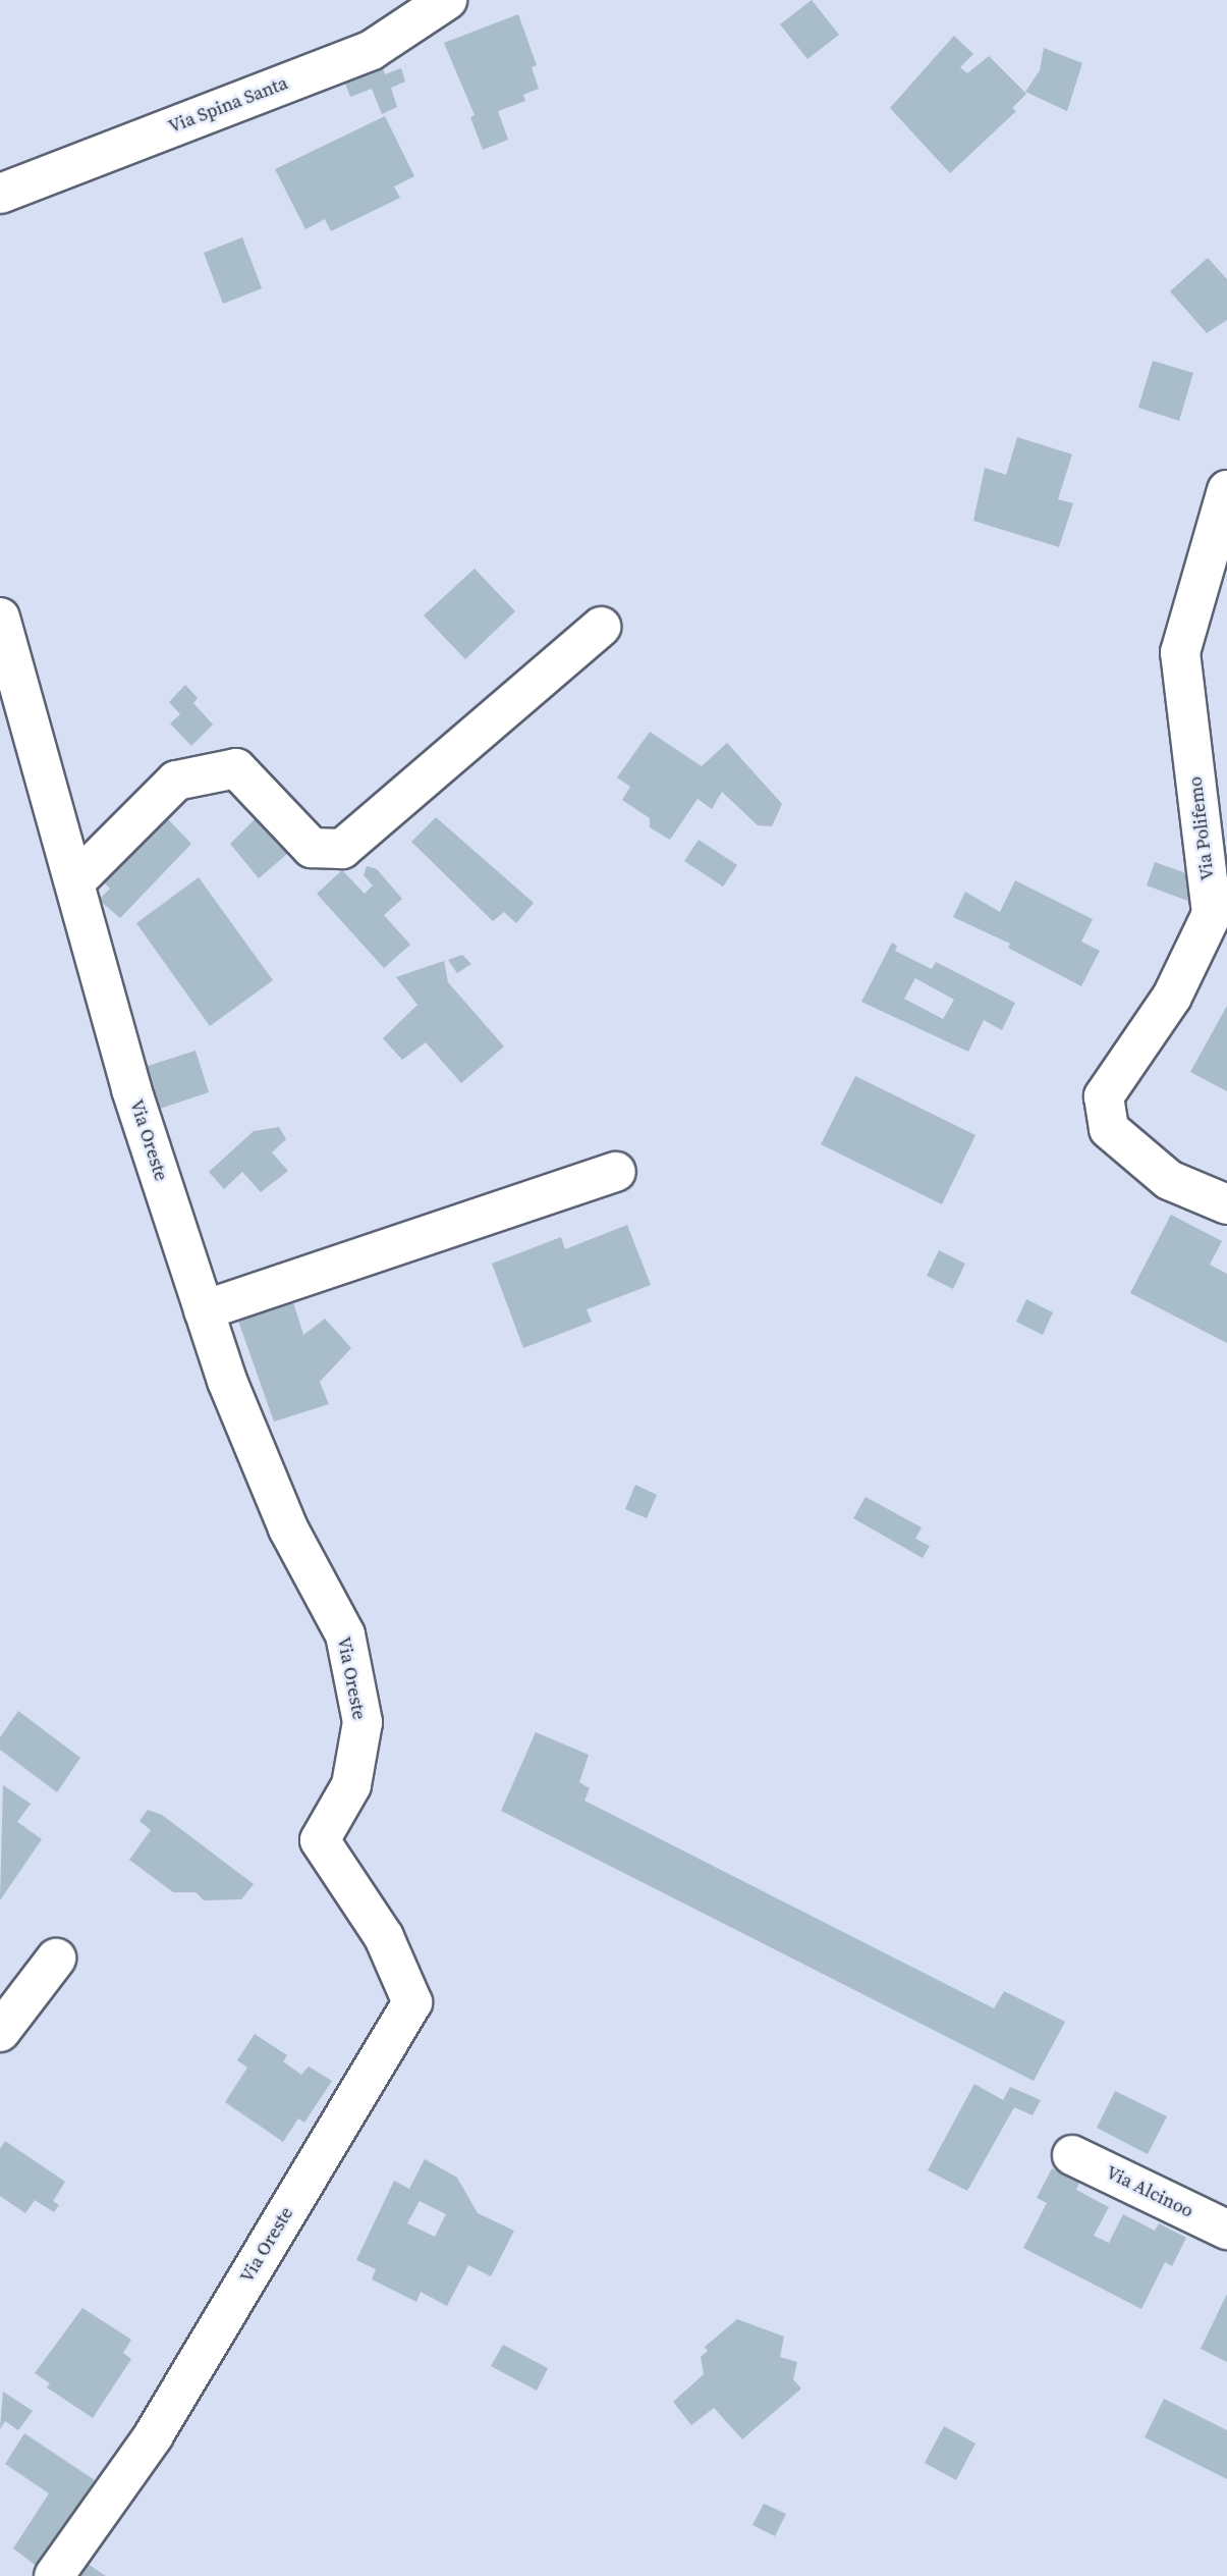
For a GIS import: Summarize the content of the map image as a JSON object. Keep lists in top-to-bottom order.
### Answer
{
  "streets": {
    "street": [
      "Via Spina Santa",
      "Via Polifemo",
      "Via Oreste",
      "Via Alcinoo"
    ]
  }
}
